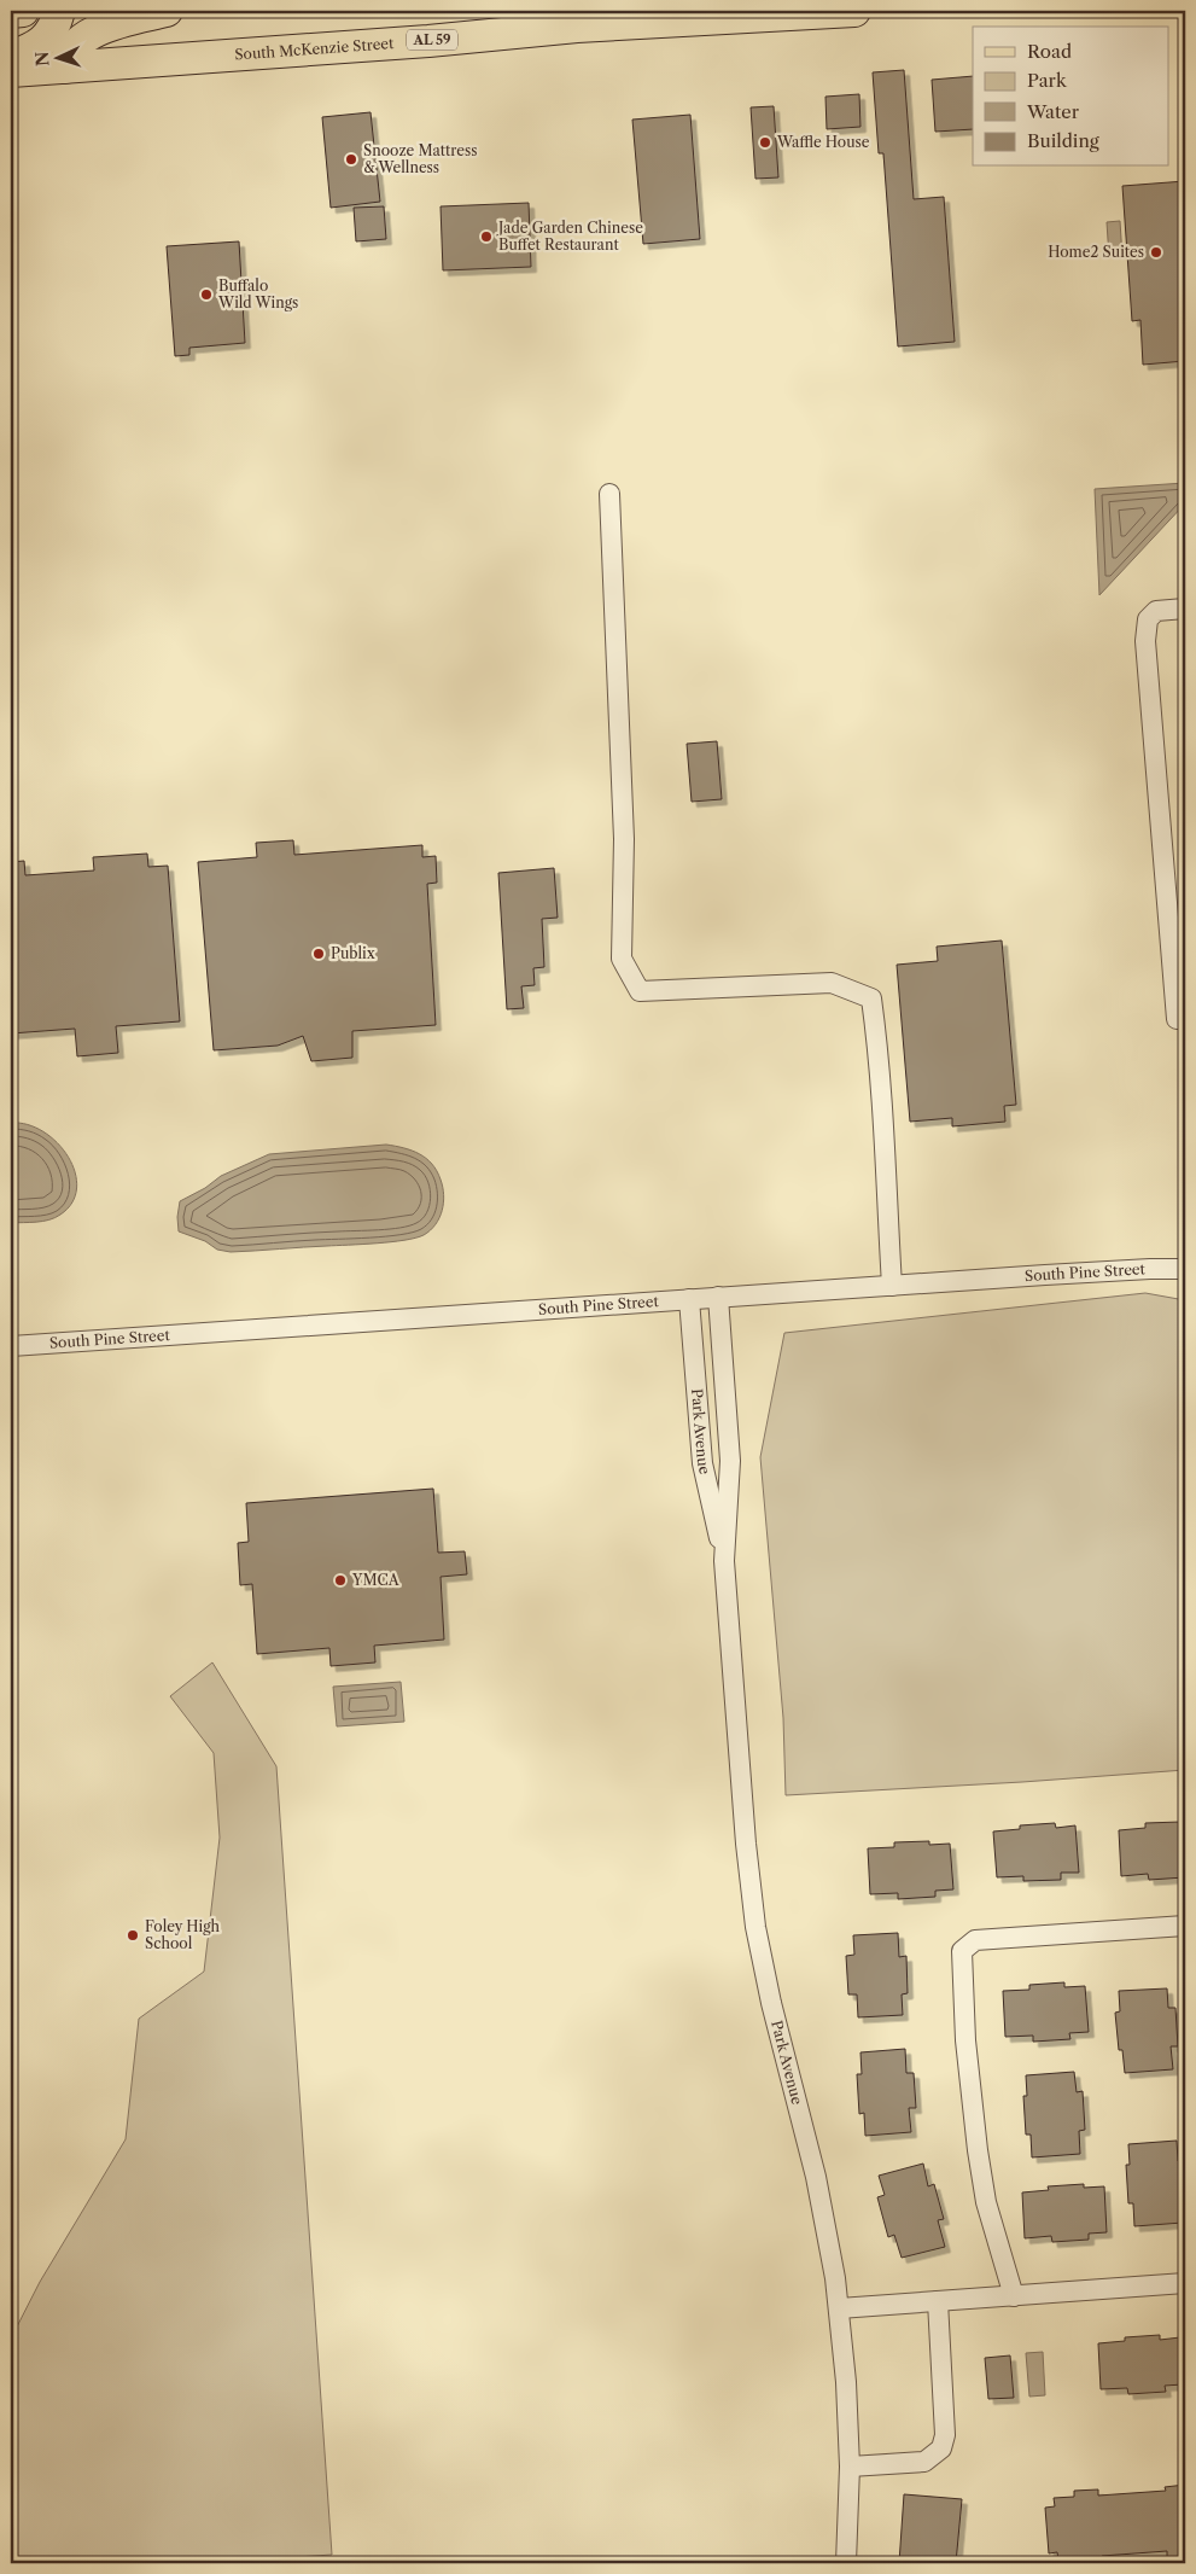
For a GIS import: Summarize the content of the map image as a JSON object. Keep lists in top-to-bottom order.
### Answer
{
  "streets": {
    "main road": ["AL 59", "South McKenzie Street"],
    "street": ["South Pine Street", "Park Avenue"]
  },
  "crossings": [
    ["South Pine Street", "Park Avenue"]
  ],
  "places": [
    "Waffle House",
    "Snooze Mattress & Wellness",
    "Jade Garden Chinese Buffet Restaurant",
    "Home2 Suites",
    "Buffalo Wild Wings",
    "Publix",
    "YMCA",
    "Foley High School"
  ],
  "legend": [
    "Road",
    "Park",
    "Water",
    "Building"
  ],
  "north": "left"
}
